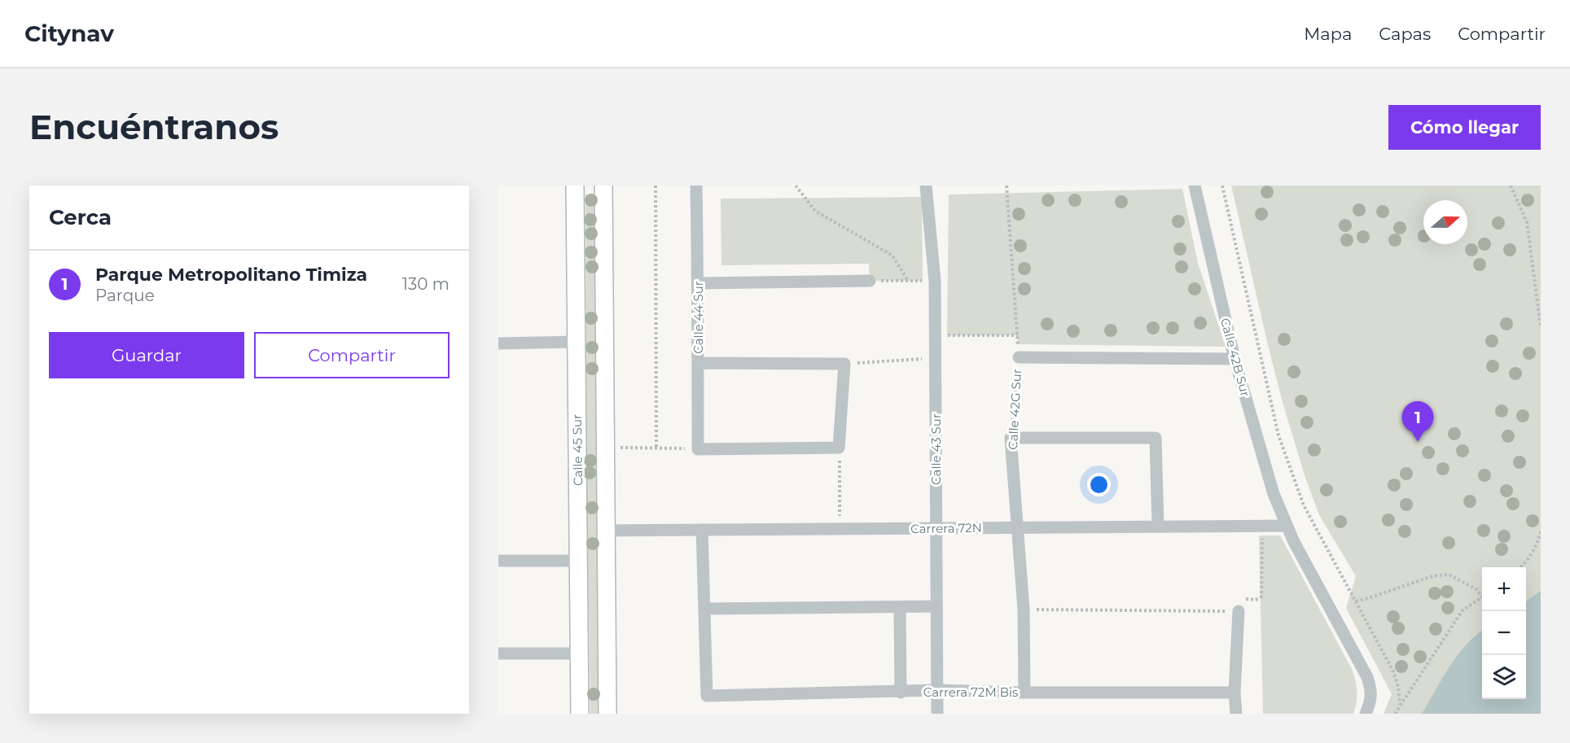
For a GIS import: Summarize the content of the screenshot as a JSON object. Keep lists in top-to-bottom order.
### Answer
{
  "streets": {
    "street": [
      "Calle 44 Sur",
      "Calle 42B Sur",
      "Calle 42G Sur",
      "Calle 43 Sur",
      "Calle 45 Sur",
      "Carrera 72N",
      "Carrera 72M Bis"
    ]
  },
  "crossings": [
    ["Calle 42B Sur", "Carrera 72N"],
    ["Calle 42G Sur", "Carrera 72N"],
    ["Calle 42G Sur", "Carrera 72M Bis"],
    ["Calle 43 Sur", "Carrera 72N"],
    ["Calle 43 Sur", "Carrera 72M Bis"]
  ],
  "north": "right",
  "page": {
    "header": "Citynav",
    "nav": ["Mapa", "Capas", "Compartir"],
    "buttons": [
      "Cómo llegar",
      ["Guardar", "Compartir"]
    ],
    "title": "Encuéntranos",
    "heading": "Cerca",
    "list": [
      {
        "mark": "1",
        "name": "Parque Metropolitano Timiza",
        "note": "Parque",
        "value": "130 m"
      }
    ],
    "pins": "1",
    "map_buttons": ["+", "−"]
  }
}
